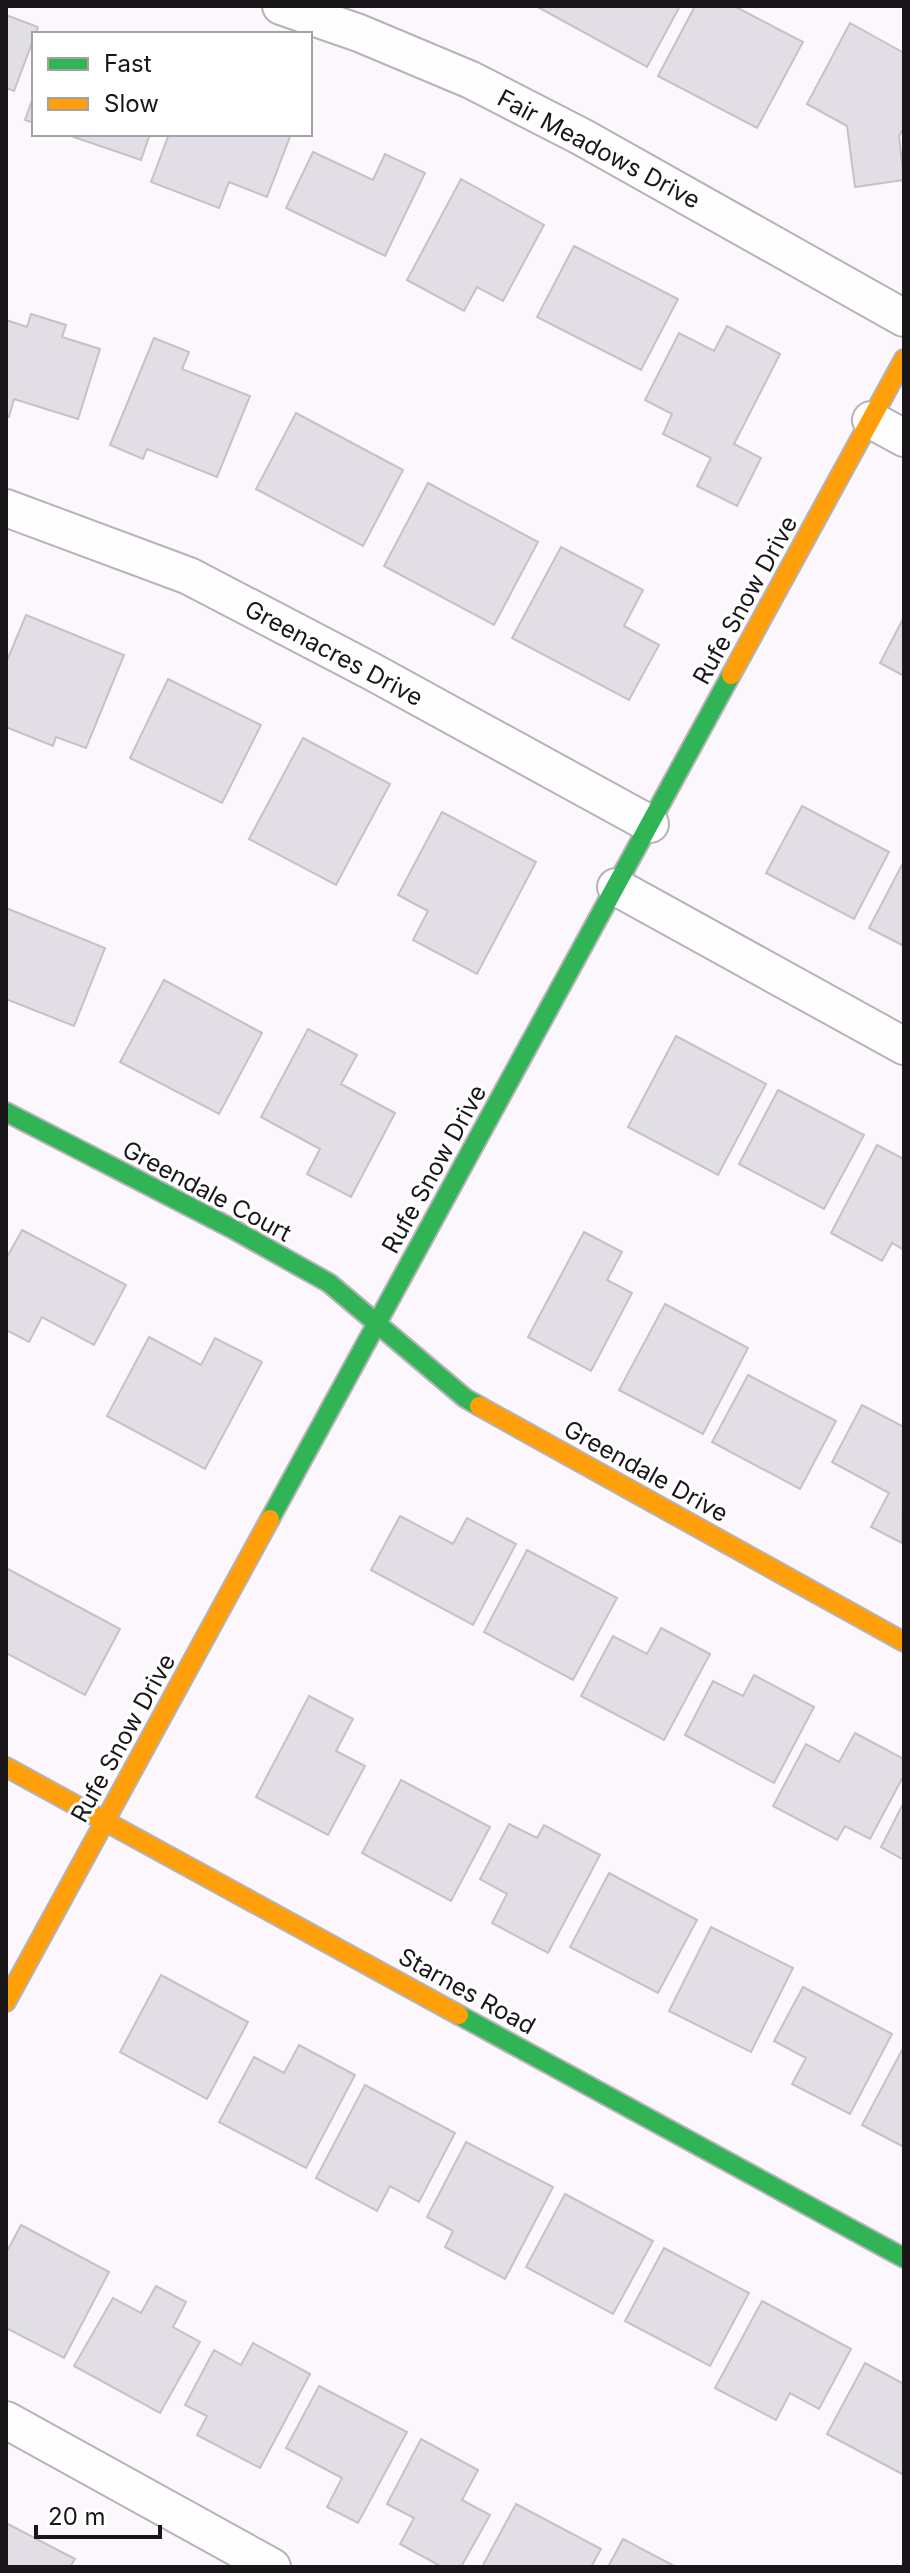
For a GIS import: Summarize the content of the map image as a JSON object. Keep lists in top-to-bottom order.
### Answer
{
  "streets": {
    "main road": [
      "Rufe Snow Drive",
      "Greendale Court",
      "Greendale Drive",
      "Starnes Road"
    ],
    "street": ["Fair Meadows Drive", "Greenacres Drive"]
  },
  "crossings": [
    ["Rufe Snow Drive", "Greenacres Drive"],
    ["Rufe Snow Drive", "Greendale Court"],
    ["Rufe Snow Drive", "Greendale Drive"],
    ["Rufe Snow Drive", "Starnes Road"],
    ["Greendale Court", "Greendale Drive"]
  ],
  "legend": ["Fast", "Slow"],
  "scale_bar": "20 m"
}
